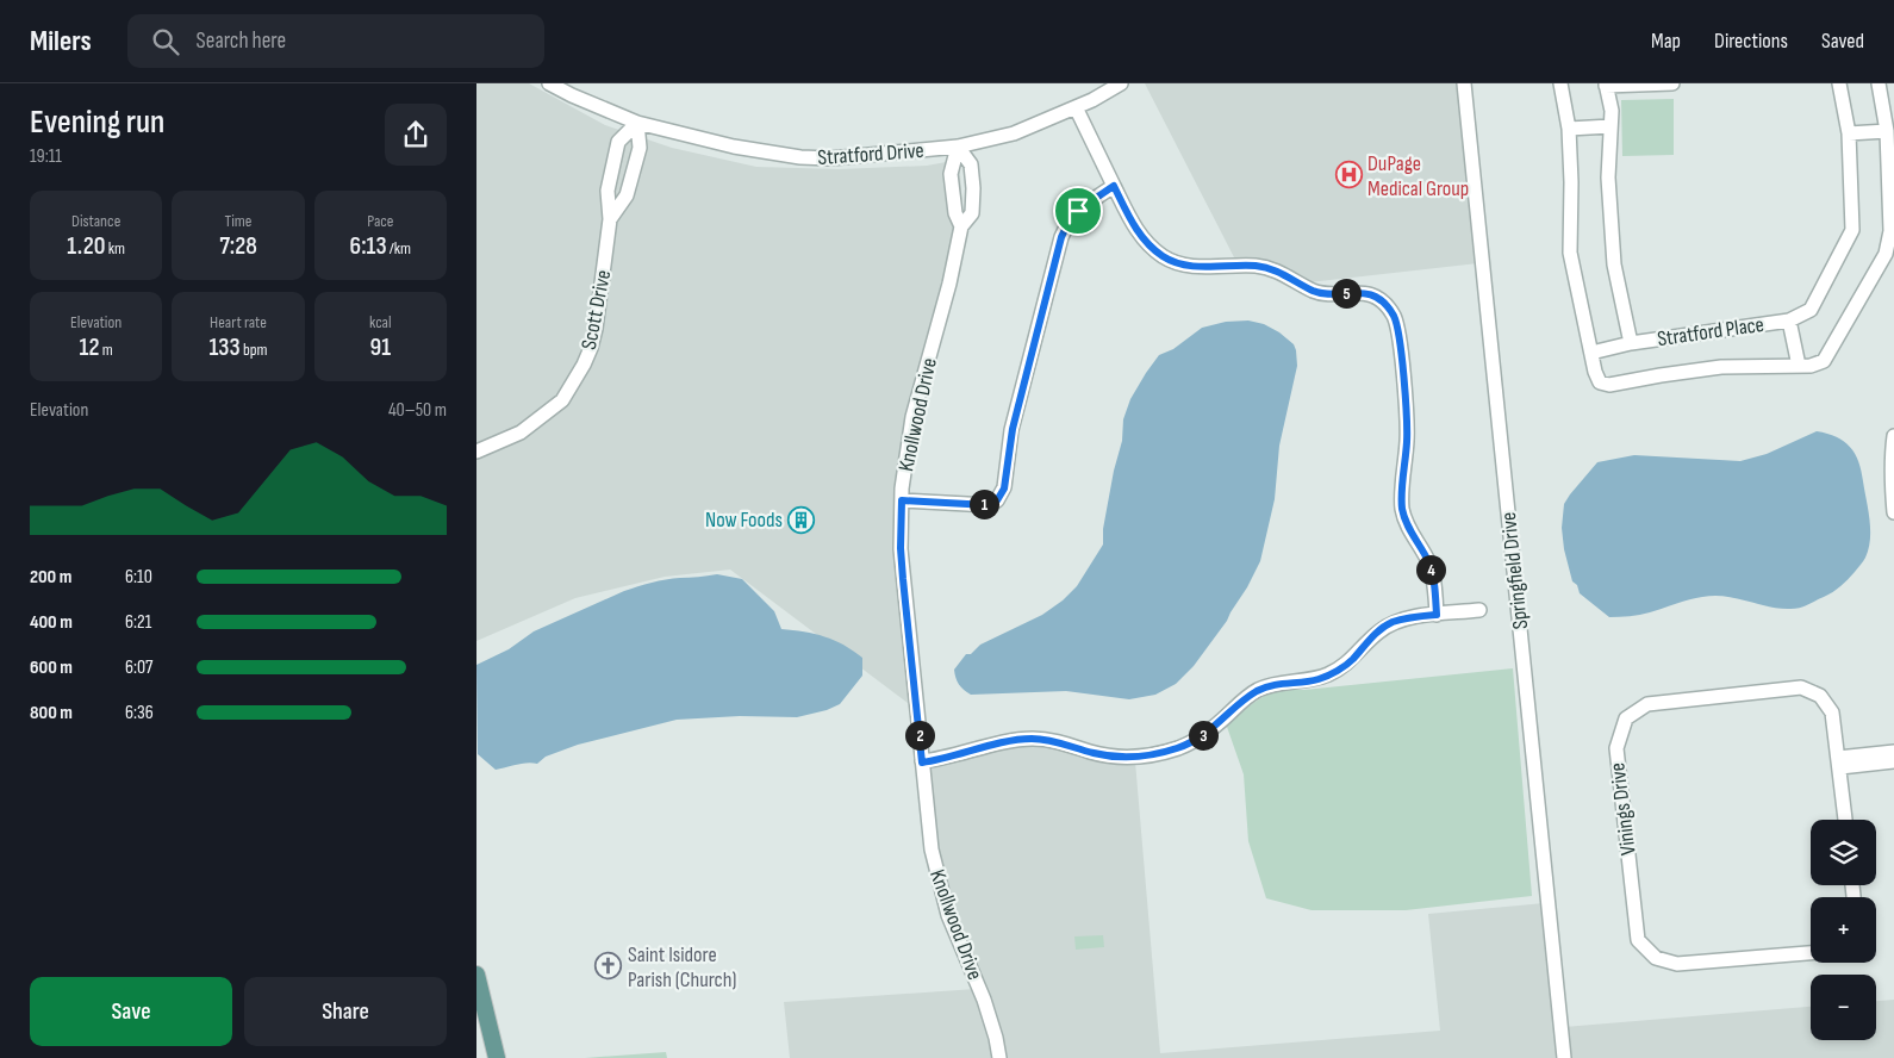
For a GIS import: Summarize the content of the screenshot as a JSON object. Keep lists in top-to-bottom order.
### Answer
{
  "streets": {
    "street": [
      "Stratford Drive",
      "Scott Drive",
      "Stratford Place",
      "Knollwood Drive",
      "Springfield Drive",
      "Vinings Drive"
    ]
  },
  "crossings": [
    ["Stratford Drive", "Scott Drive"],
    ["Stratford Drive", "Knollwood Drive"]
  ],
  "places": {
    "hospital": ["DuPage Medical Group"],
    "building": ["Now Foods"],
    "church": ["Saint Isidore Parish (Church)"]
  },
  "page": {
    "header": "Milers",
    "search": "Search here",
    "nav": ["Map", "Directions", "Saved"],
    "heading": ["Evening run", "19:11"],
    "stats": [
      ["Distance", "1.20 km"],
      ["Time", "7:28"],
      ["Pace", "6:13 /km"],
      ["Elevation", "12 m"],
      ["Heart rate", "133 bpm"],
      ["kcal", "91"]
    ],
    "pins": [
      "5",
      "1",
      "4",
      "2",
      "3"
    ],
    "chart": ["Elevation", "40–50 m"],
    "list": [
      {
        "name": "200 m",
        "note": "6:10"
      },
      {
        "name": "400 m",
        "note": "6:21"
      },
      {
        "name": "600 m",
        "note": "6:07"
      },
      {
        "name": "800 m",
        "note": "6:36"
      }
    ],
    "map_buttons": ["+", "−"],
    "buttons": ["Save", "Share"]
  }
}
